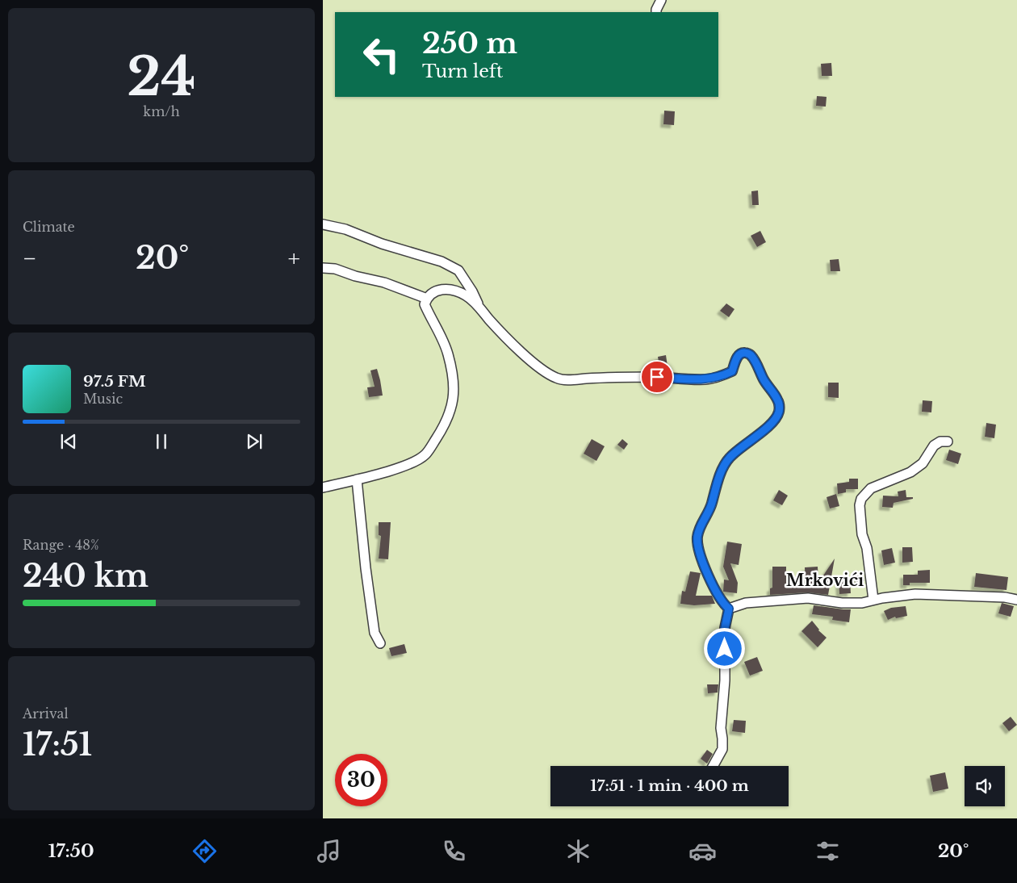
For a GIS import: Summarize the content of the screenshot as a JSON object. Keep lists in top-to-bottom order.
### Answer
{
  "districts": ["Mrkovići"],
  "page": {
    "tile": [
      ["24", "km/h"],
      "Climate",
      ["Range · 48%", "240 km"],
      ["Arrival", "17:51"]
    ],
    "turn": ["250 m", "Turn left"],
    "heat": ["−", "20°", "+"],
    "song": ["97.5 FM", "Music"],
    "limit": "30",
    "trip": "17:51 · 1 min · 400 m",
    "tabs": ["17:50", "20°"]
  }
}
